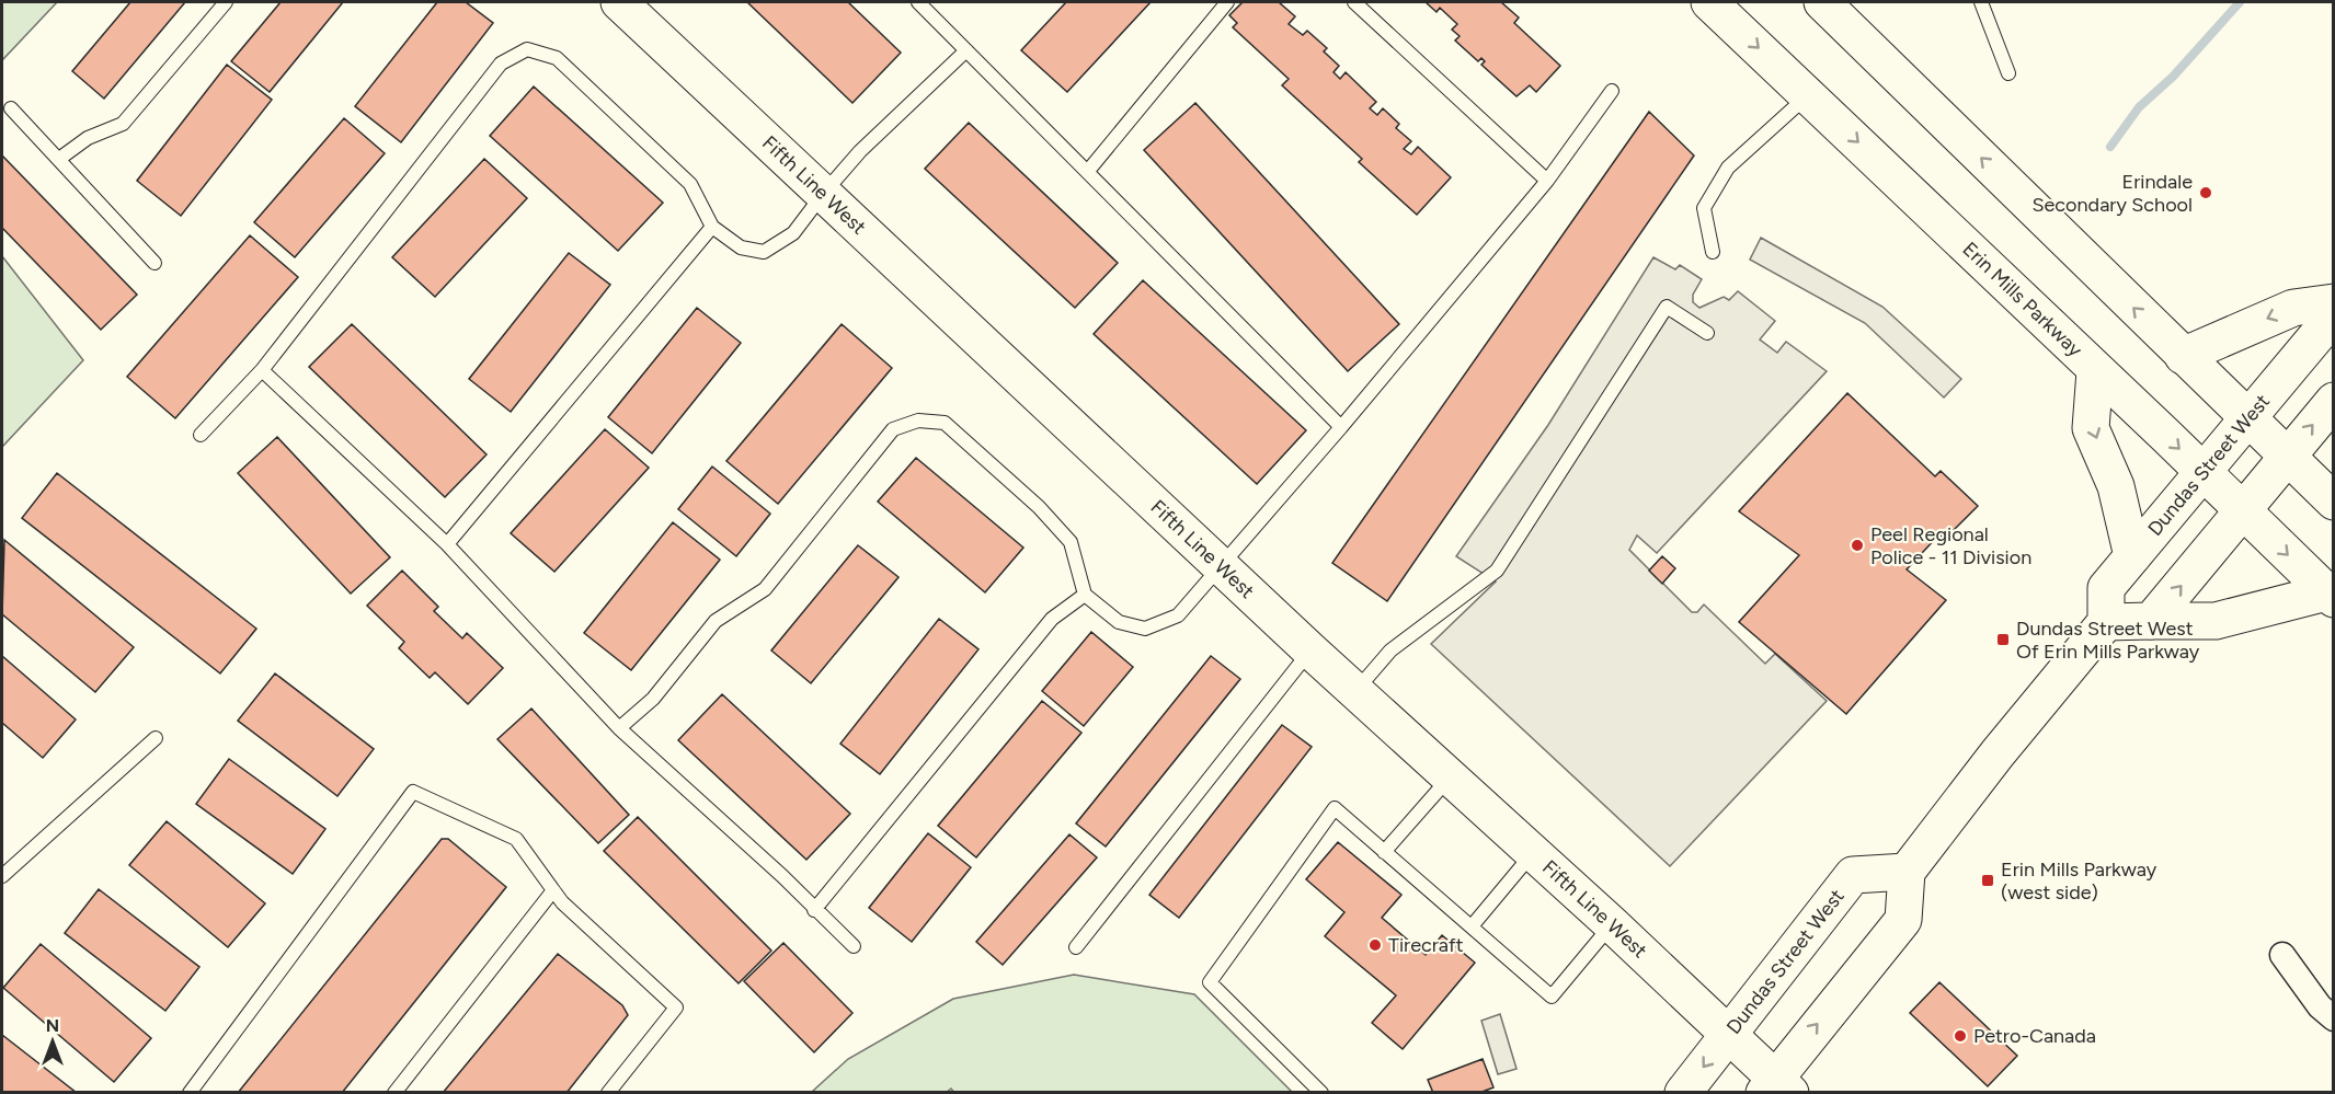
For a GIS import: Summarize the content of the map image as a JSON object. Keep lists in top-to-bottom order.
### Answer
{
  "streets": {
    "main road": ["Fifth Line West", "Erin Mills Parkway", "Dundas Street West"]
  },
  "crossings": [
    ["Fifth Line West", "Dundas Street West"],
    ["Erin Mills Parkway", "Dundas Street West"]
  ],
  "places": {
    "other": [
      "Erindale Secondary School",
      "Peel Regional Police - 11 Division",
      "Tirecraft",
      "Petro-Canada"
    ],
    "transit": ["Dundas Street West Of Erin Mills Parkway", "Erin Mills Parkway (west side)"]
  },
  "north": "top"
}
